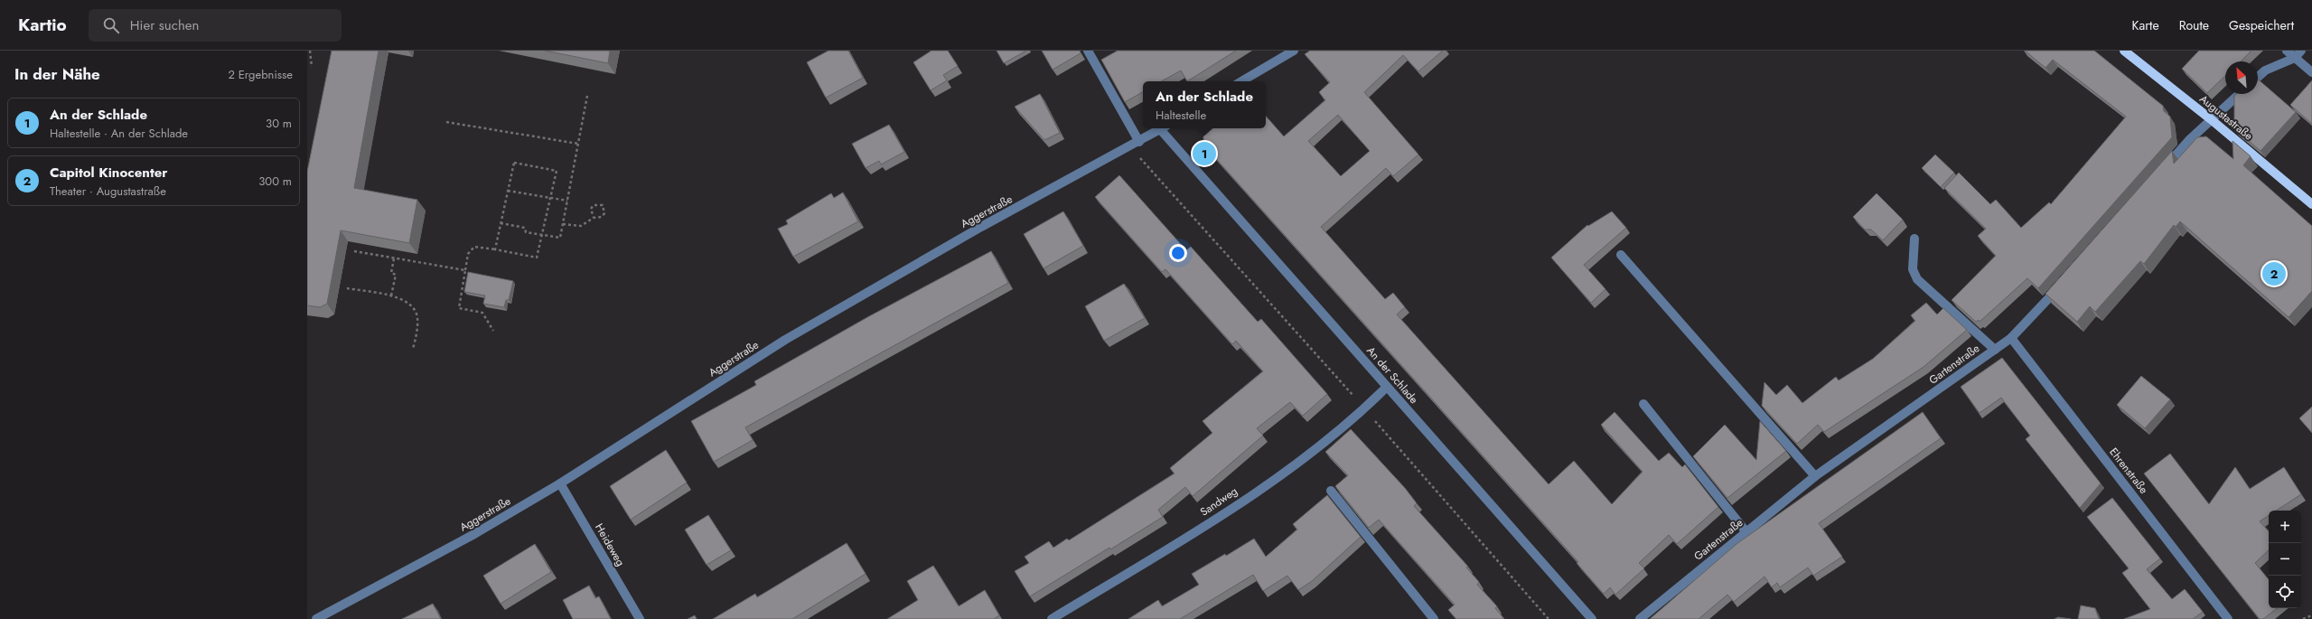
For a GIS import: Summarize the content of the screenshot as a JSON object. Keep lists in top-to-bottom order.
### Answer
{
  "streets": {
    "main road": ["Augustastraße"],
    "street": [
      "Aggerstraße",
      "Gartenstraße",
      "An der Schlade",
      "Ehrenstraße",
      "Sandweg",
      "Heideweg"
    ]
  },
  "crossings": [
    ["Aggerstraße", "Heideweg"],
    ["Gartenstraße", "Ehrenstraße"],
    ["An der Schlade", "Sandweg"]
  ],
  "north": "top left",
  "page": {
    "header": "Kartio",
    "search": "Hier suchen",
    "nav": ["Karte", "Route", "Gespeichert"],
    "heading": ["In der Nähe", "2 Ergebnisse"],
    "popup": ["An der Schlade", "Haltestelle"],
    "list": [
      {
        "mark": "1",
        "name": "An der Schlade",
        "note": "Haltestelle · An der Schlade",
        "value": "30 m"
      },
      {
        "mark": "2",
        "name": "Capitol Kinocenter",
        "note": "Theater · Augustastraße",
        "value": "300 m"
      }
    ],
    "pins": ["1", "2"],
    "map_buttons": ["+", "−"]
  }
}
